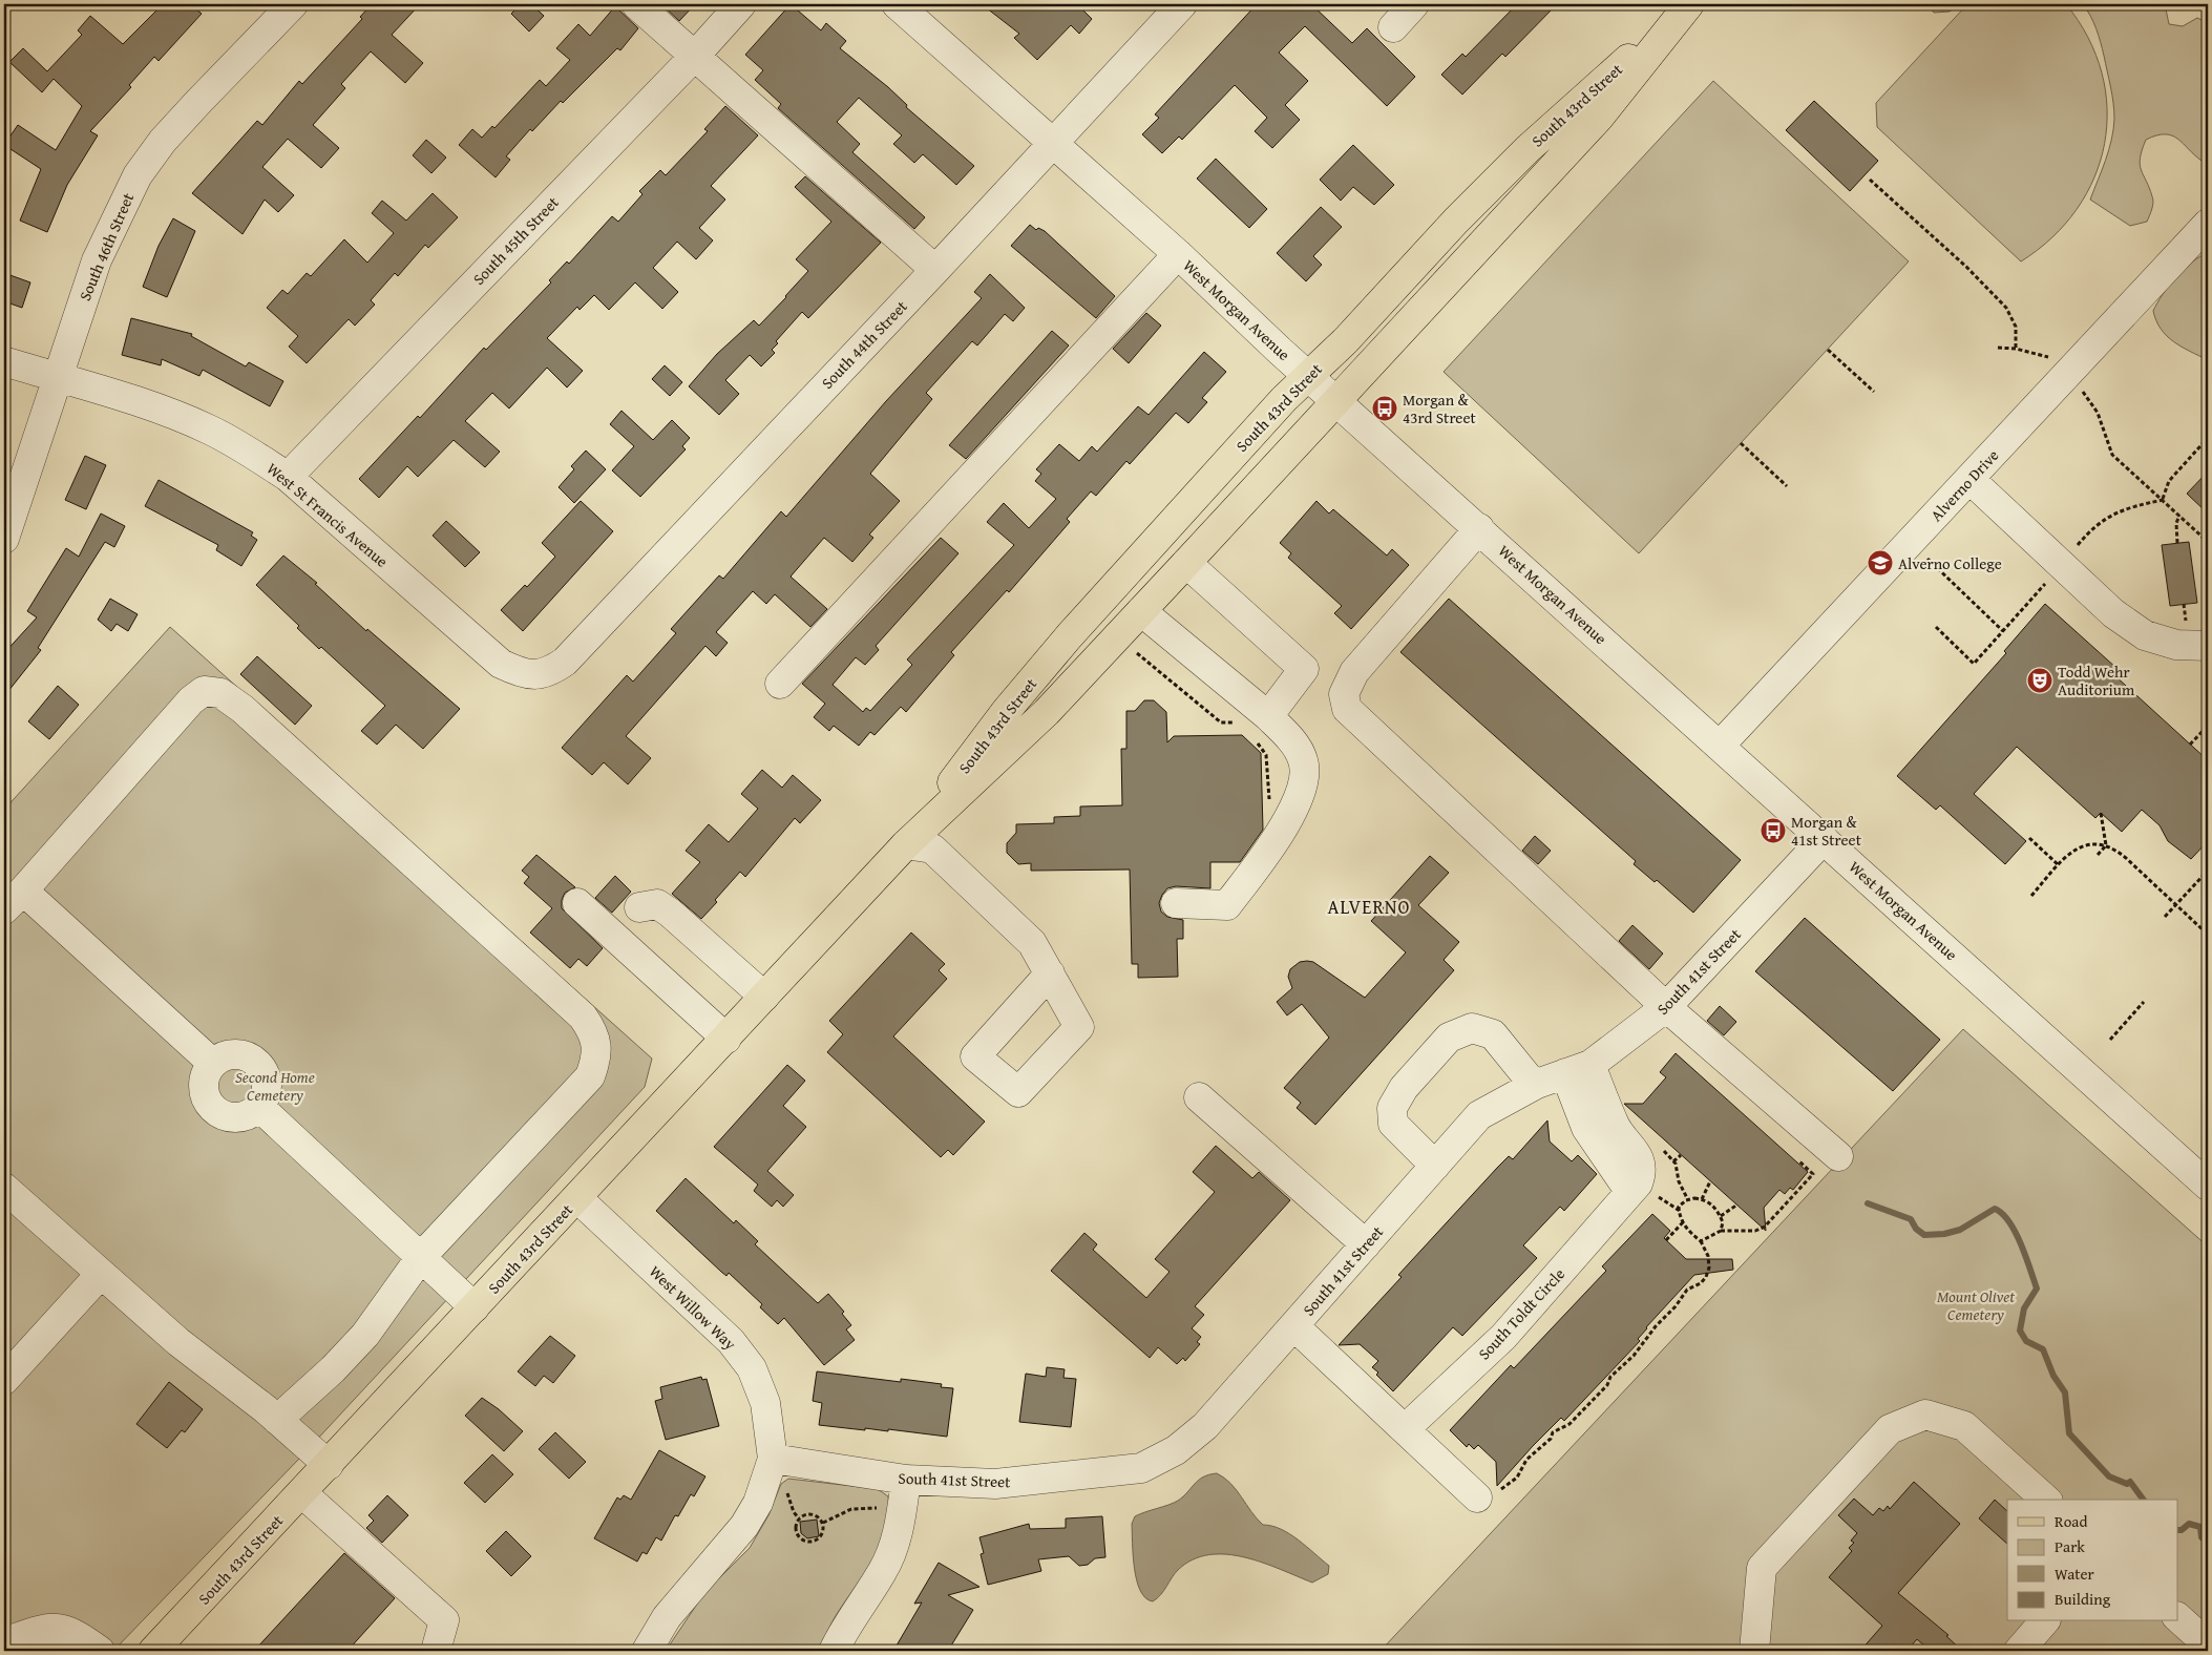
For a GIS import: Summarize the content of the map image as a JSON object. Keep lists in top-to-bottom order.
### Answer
{
  "streets": {
    "main road": ["South 43rd Street"],
    "street": [
      "South 45th Street",
      "South 46th Street",
      "West Morgan Avenue",
      "South 44th Street",
      "Alverno Drive",
      "West St Francis Avenue",
      "South 41st Street",
      "West Willow Way",
      "South Toldt Circle"
    ]
  },
  "crossings": [
    ["South 43rd Street", "West Morgan Avenue"],
    ["South 43rd Street", "West Willow Way"],
    ["South 45th Street", "West St Francis Avenue"],
    ["South 46th Street", "West St Francis Avenue"],
    ["West Morgan Avenue", "South 44th Street"],
    ["West Morgan Avenue", "Alverno Drive"],
    ["West Morgan Avenue", "South 41st Street"],
    ["South 44th Street", "West St Francis Avenue"],
    ["South 41st Street", "West Willow Way"],
    ["South 41st Street", "South Toldt Circle"]
  ],
  "districts": ["ALVERNO"],
  "parks": ["Second Home Cemetery", "Mount Olivet Cemetery"],
  "places": {
    "bus stop": ["Morgan & 43rd Street", "Morgan & 41st Street"],
    "school or university": ["Alverno College"],
    "theatre": ["Todd Wehr Auditorium"]
  },
  "legend": [
    "Road",
    "Park",
    "Water",
    "Building"
  ]
}
